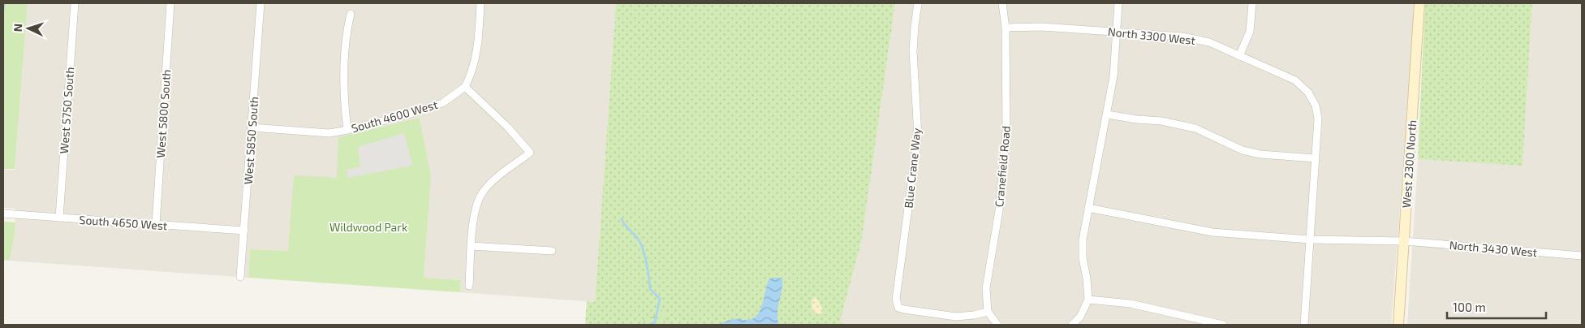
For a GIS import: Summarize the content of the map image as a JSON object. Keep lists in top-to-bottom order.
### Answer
{
  "streets": {
    "street": [
      "North 3300 West",
      "West 5750 South",
      "West 5800 South",
      "South 4600 West",
      "West 5850 South",
      "West 2300 North",
      "Cranefield Road",
      "Blue Crane Way",
      "South 4650 West",
      "North 3430 West"
    ]
  },
  "crossings": [
    ["North 3300 West", "Cranefield Road"],
    ["West 5750 South", "South 4650 West"],
    ["West 5800 South", "South 4650 West"],
    ["South 4600 West", "West 5850 South"],
    ["West 5850 South", "South 4650 West"],
    ["West 2300 North", "North 3430 West"],
    ["Cranefield Road", "Blue Crane Way"]
  ],
  "parks": ["Wildwood Park"],
  "scale_bar": "100 m",
  "north": "left"
}
